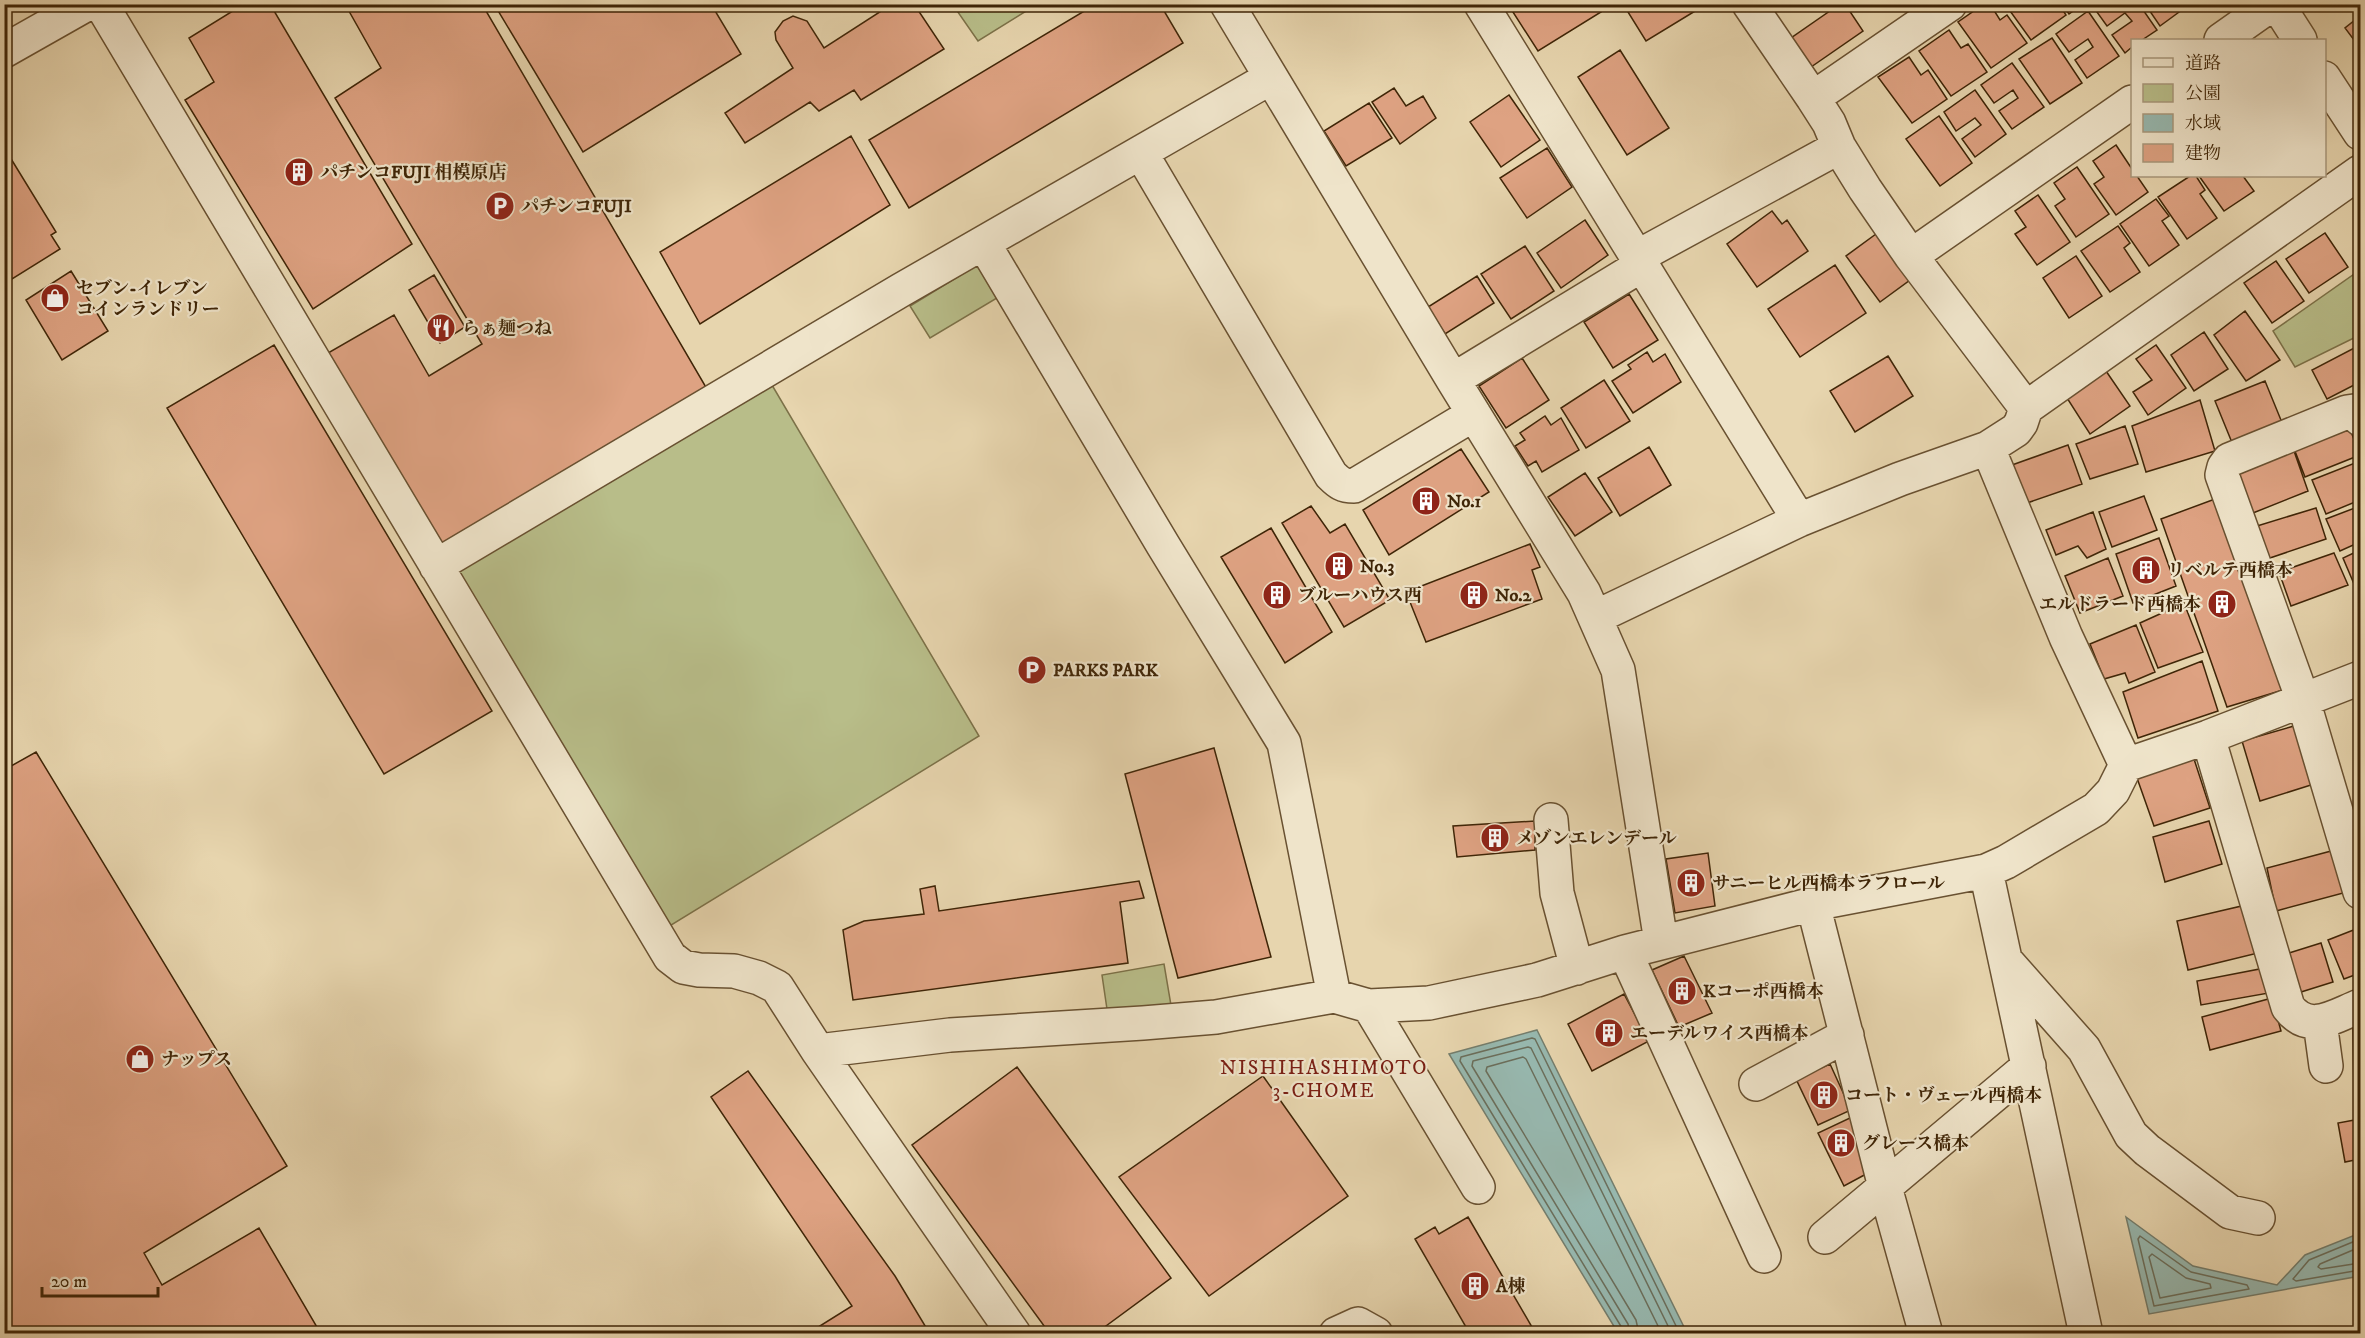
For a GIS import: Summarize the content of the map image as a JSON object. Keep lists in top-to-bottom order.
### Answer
{
  "districts": ["NISHIHASHIMOTO 3-CHOME"],
  "places": {
    "building": [
      "パチンコFUJI 相模原店",
      "No.1",
      "No.3",
      "リベルテ西橋本",
      "ブルーハウス西",
      "No.2",
      "エルドラード西橋本",
      "メゾンエレンデール",
      "サニーヒル西橋本ラフロール",
      "Kコーポ西橋本",
      "エーデルワイス西橋本",
      "コート・ヴェール西橋本",
      "グレース橋本",
      "A棟"
    ],
    "parking": ["パチンコFUJI", "PARKS PARK"],
    "shop": ["セブン-イレブン コインランドリー", "ナップス"],
    "restaurant": ["らぁ麺つね"]
  },
  "legend": [
    "道路",
    "公園",
    "水域",
    "建物"
  ],
  "scale_bar": "20 m"
}
